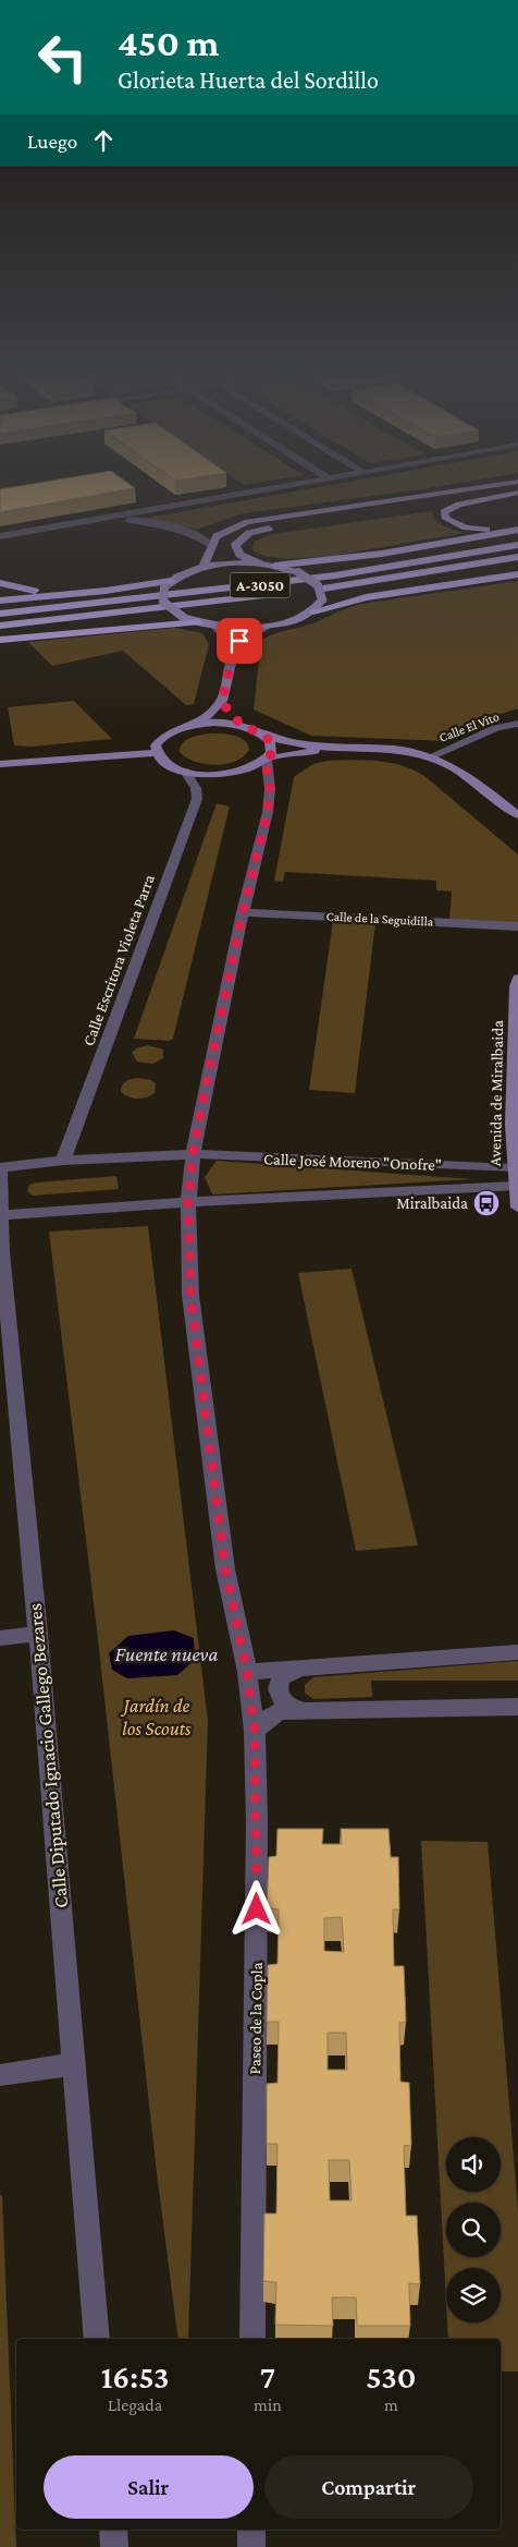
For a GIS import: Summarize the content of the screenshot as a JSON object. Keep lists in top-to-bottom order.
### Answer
{
  "streets": {
    "highway": ["A-3050"],
    "street": [
      "Calle El Vito",
      "Calle de la Seguidilla",
      "Calle Escritora Violeta Parra",
      "Avenida de Miralbaida",
      "Calle José Moreno \"Onofre\"",
      "Calle Diputado Ignacio Gallego Bezares",
      "Paseo de la Copla"
    ]
  },
  "crossings": [
    ["Calle de la Seguidilla", "Paseo de la Copla"],
    ["Calle Escritora Violeta Parra", "Calle José Moreno \"Onofre\""],
    ["Avenida de Miralbaida", "Calle José Moreno \"Onofre\""],
    ["Calle José Moreno \"Onofre\"", "Calle Diputado Ignacio Gallego Bezares"],
    ["Calle José Moreno \"Onofre\"", "Paseo de la Copla"]
  ],
  "water": ["Fuente nueva"],
  "parks": ["Jardín de los Scouts"],
  "places": {
    "bus stop": ["Miralbaida"]
  },
  "page": {
    "turn": ["450 m", "Glorieta Huerta del Sordillo"],
    "then": "Luego",
    "eta": [
      "16:53",
      "Llegada",
      "7",
      "min",
      "530",
      "m"
    ],
    "buttons": ["Salir", "Compartir"]
  }
}
